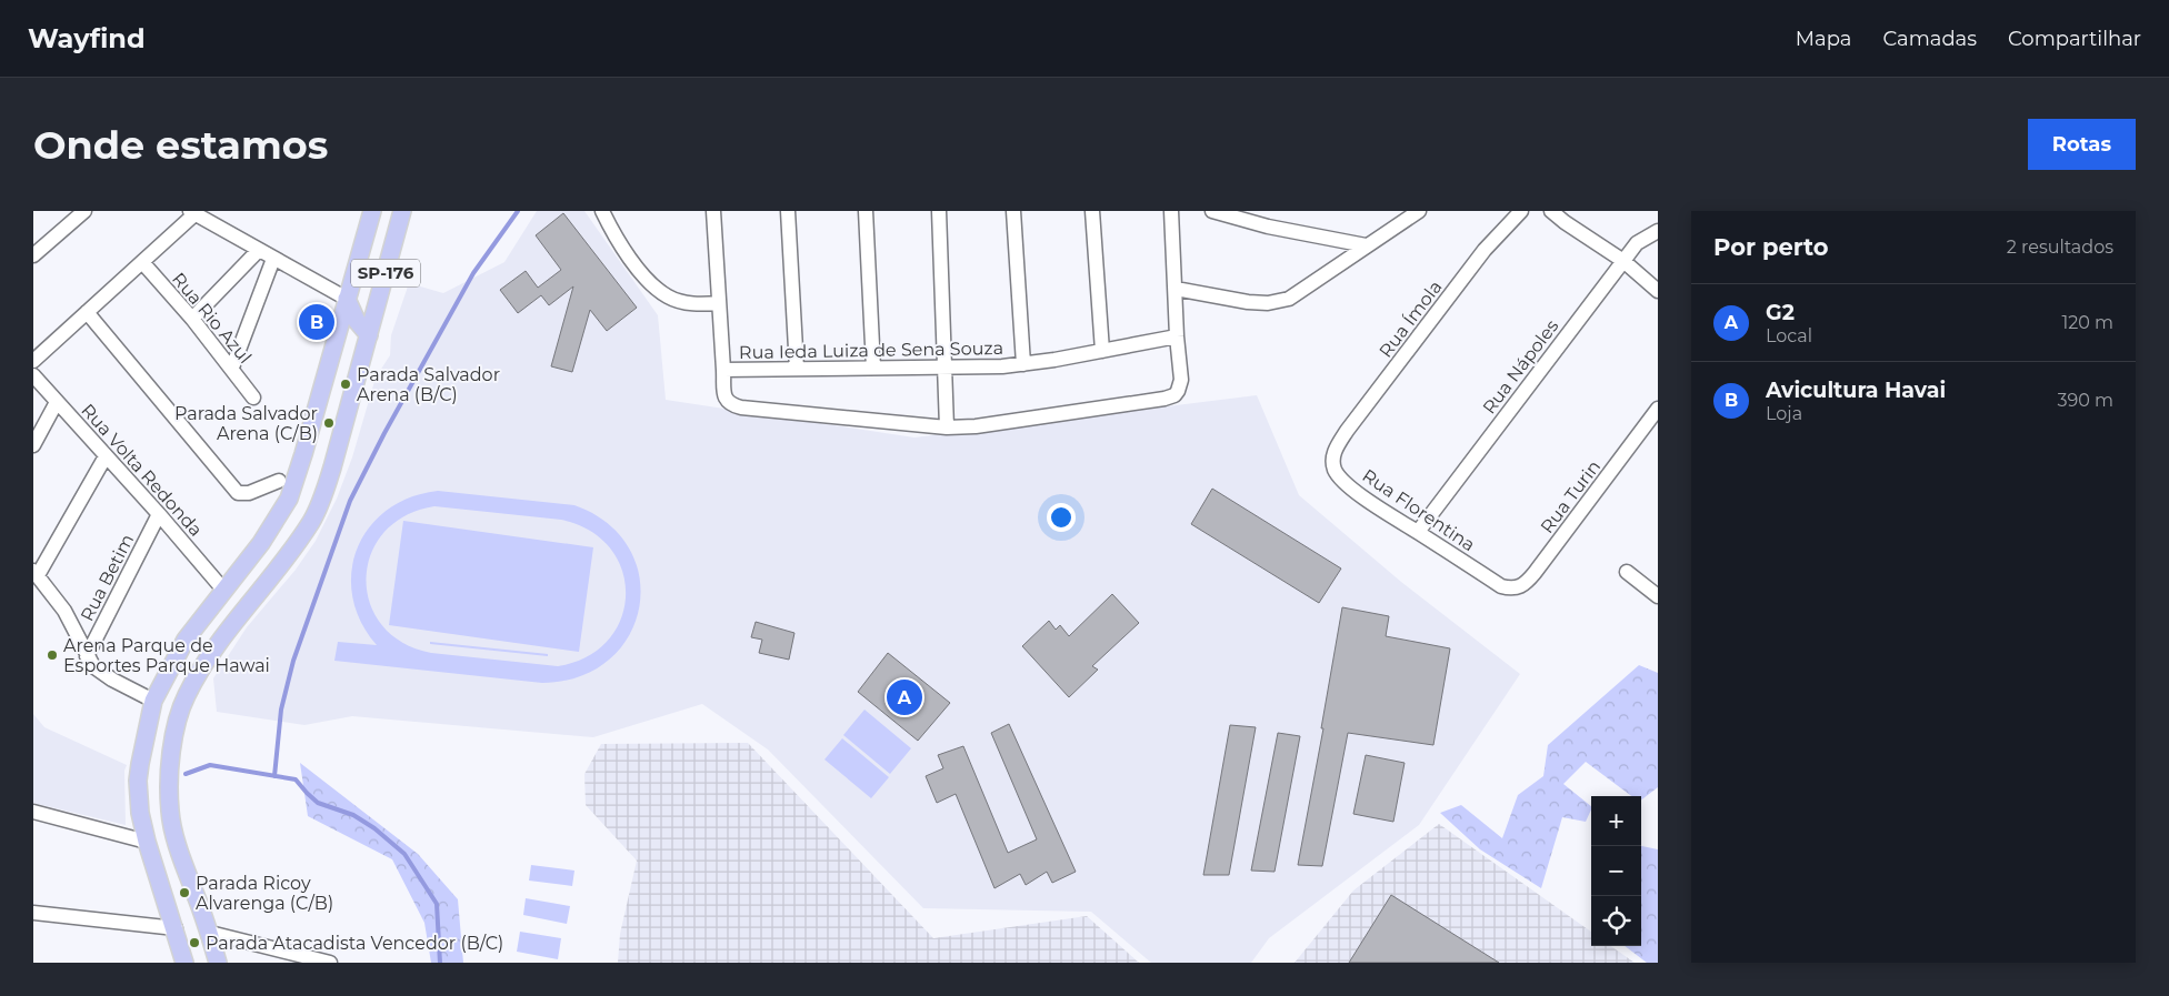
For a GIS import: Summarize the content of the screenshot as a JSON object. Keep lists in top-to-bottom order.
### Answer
{
  "streets": {
    "main road": ["SP-176"],
    "street": [
      "Rua Rio Azul",
      "Rua Ímola",
      "Rua Ieda Luiza de Sena Souza",
      "Rua Nápoles",
      "Rua Volta Redonda",
      "Rua Turin",
      "Rua Florentina",
      "Rua Betim"
    ]
  },
  "crossings": [
    ["SP-176", "Rua Volta Redonda"],
    ["Rua Ímola", "Rua Florentina"],
    ["Rua Nápoles", "Rua Florentina"],
    ["Rua Volta Redonda", "Rua Betim"],
    ["Rua Turin", "Rua Florentina"]
  ],
  "places": [
    "Parada Salvador Arena (B/C)",
    "Parada Salvador Arena (C/B)",
    "Arena Parque de Esportes Parque Hawai",
    "Parada Ricoy Alvarenga (C/B)",
    "Parada Atacadista Vencedor (B/C)"
  ],
  "page": {
    "header": "Wayfind",
    "nav": ["Mapa", "Camadas", "Compartilhar"],
    "buttons": "Rotas",
    "title": "Onde estamos",
    "heading": ["Por perto", "2 resultados"],
    "list": [
      {
        "mark": "A",
        "name": "G2",
        "note": "Local",
        "value": "120 m"
      },
      {
        "mark": "B",
        "name": "Avicultura Havai",
        "note": "Loja",
        "value": "390 m"
      }
    ],
    "pins": ["B", "A"],
    "map_buttons": ["+", "−"]
  }
}
